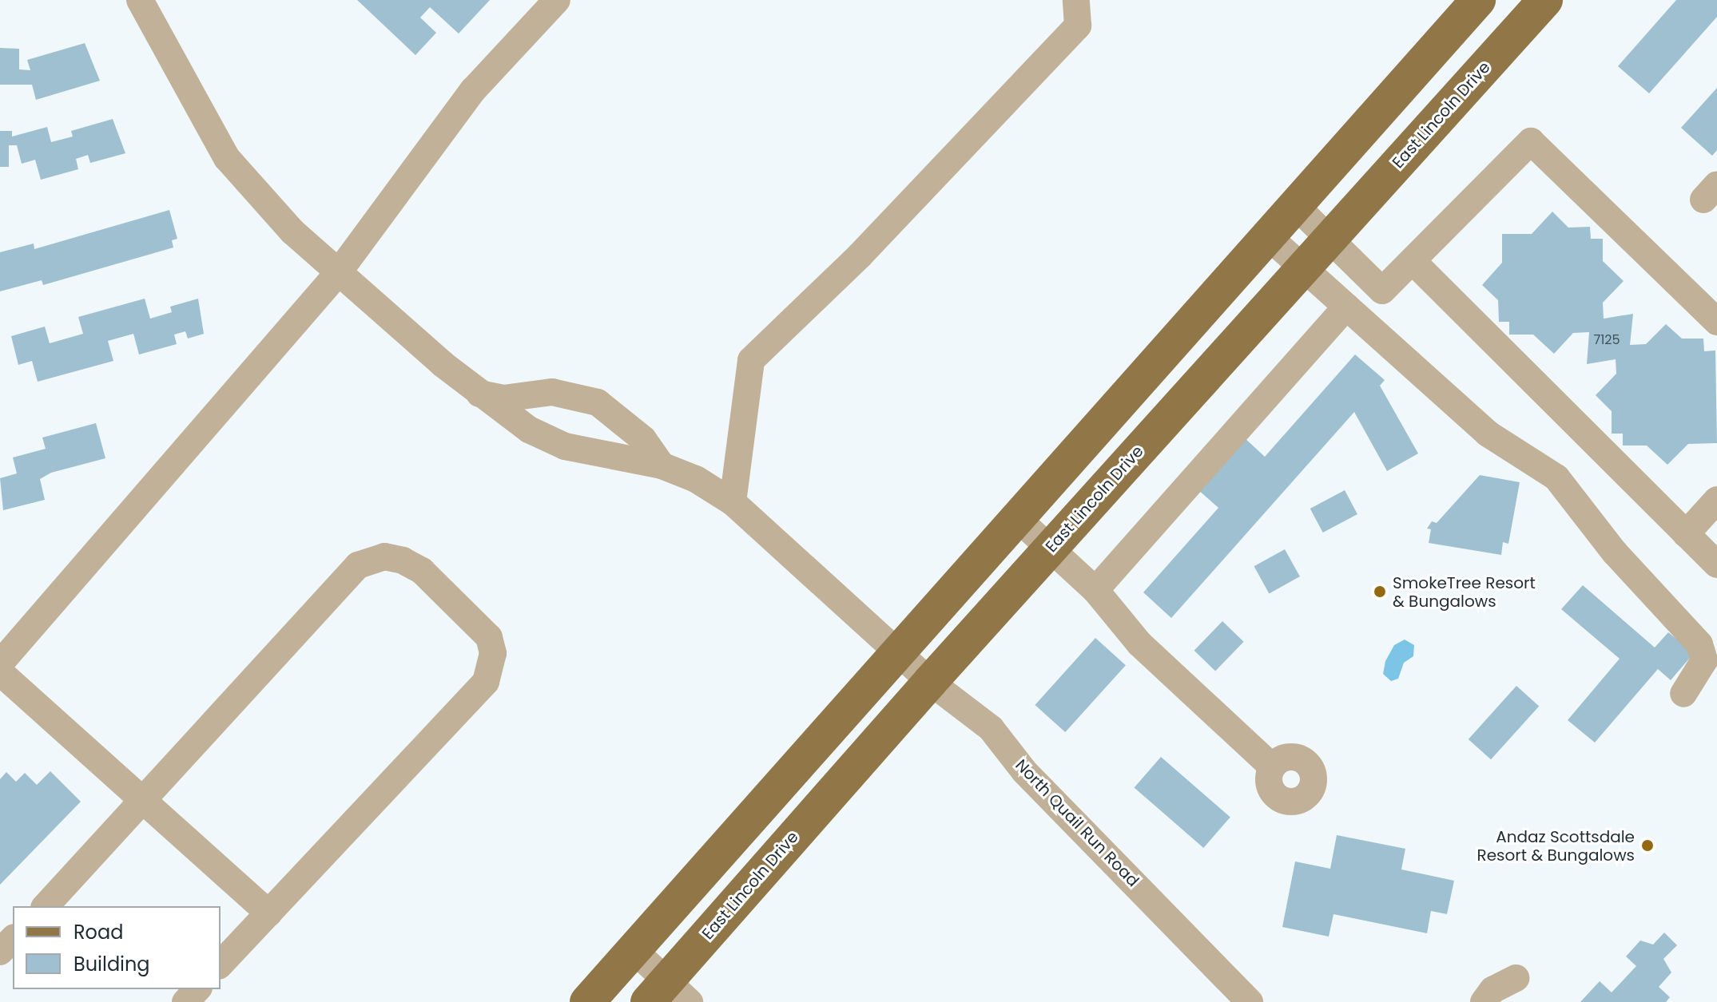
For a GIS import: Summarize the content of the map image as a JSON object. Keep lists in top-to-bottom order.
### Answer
{
  "streets": {
    "main road": ["East Lincoln Drive"],
    "street": ["North Quail Run Road"]
  },
  "crossings": [
    ["East Lincoln Drive", "North Quail Run Road"]
  ],
  "places": ["SmokeTree Resort & Bungalows", "Andaz Scottsdale Resort & Bungalows"],
  "house_numbers": ["7125"],
  "legend": ["Road", "Building"]
}
